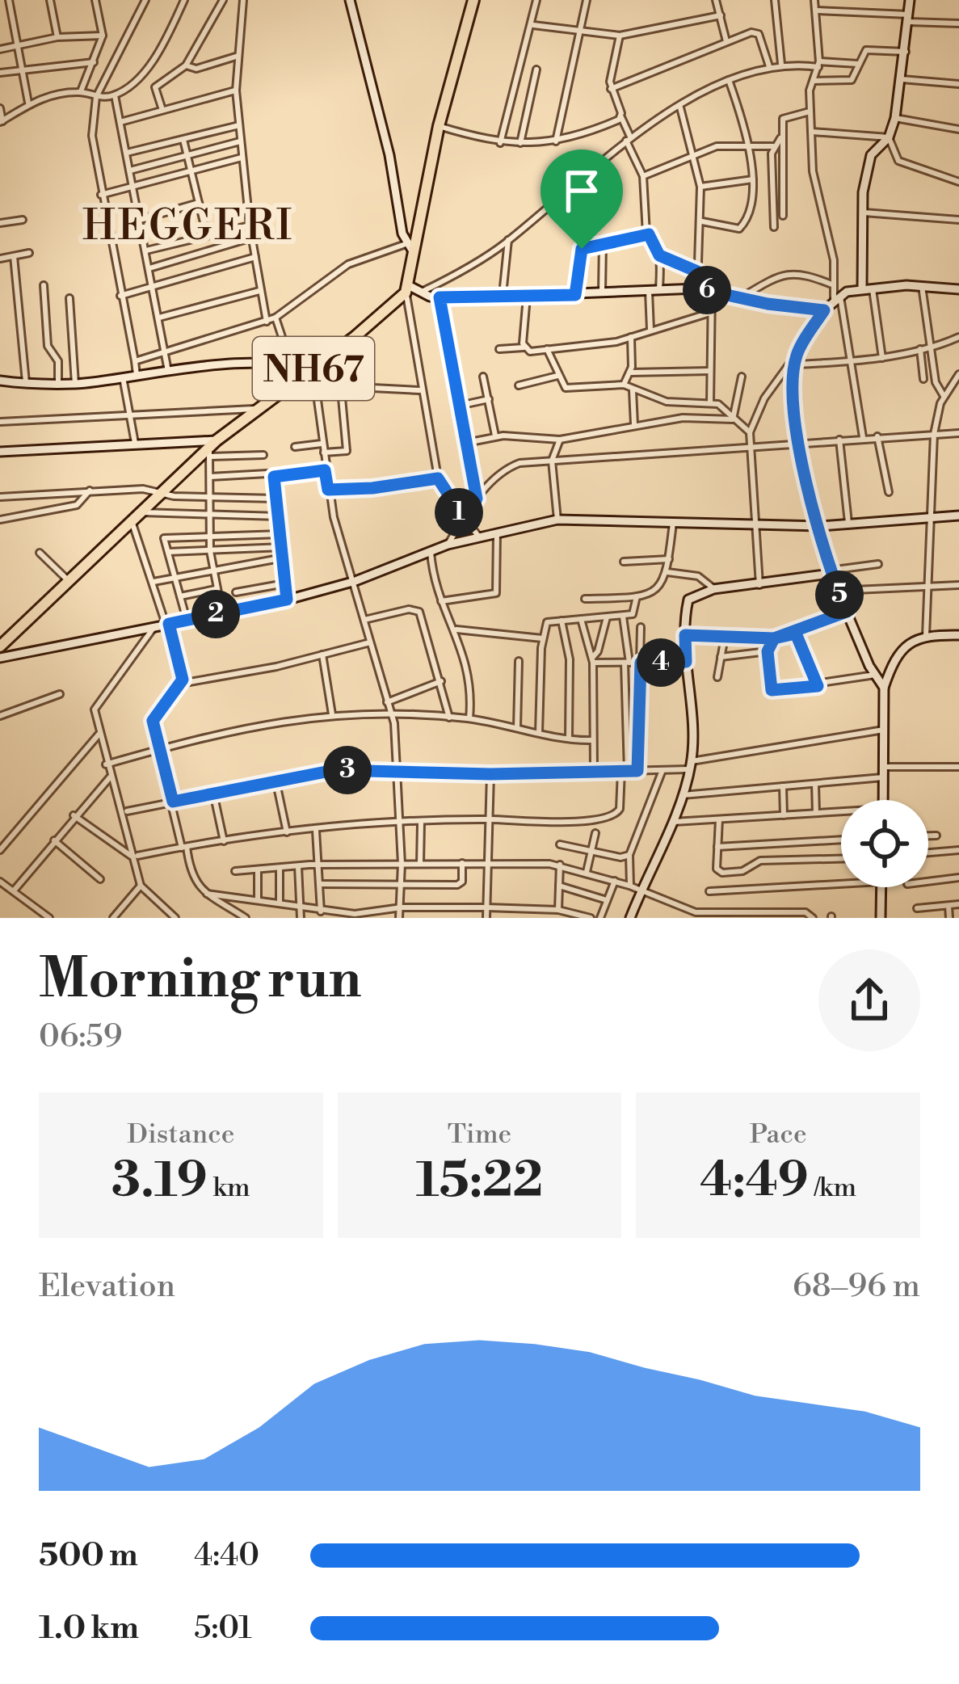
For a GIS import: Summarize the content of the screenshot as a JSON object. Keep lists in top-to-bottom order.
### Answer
{
  "streets": {
    "highway": ["NH67"]
  },
  "districts": ["HEGGERI"],
  "page": {
    "pins": [
      "6",
      "1",
      "5",
      "2",
      "4",
      "3"
    ],
    "heading": ["Morning run", "06:59"],
    "stats": [
      ["Distance", "3.19 km"],
      ["Time", "15:22"],
      ["Pace", "4:49 /km"]
    ],
    "chart": ["Elevation", "68–96 m"],
    "list": [
      {
        "name": "500 m",
        "note": "4:40"
      },
      {
        "name": "1.0 km",
        "note": "5:01"
      }
    ]
  }
}
